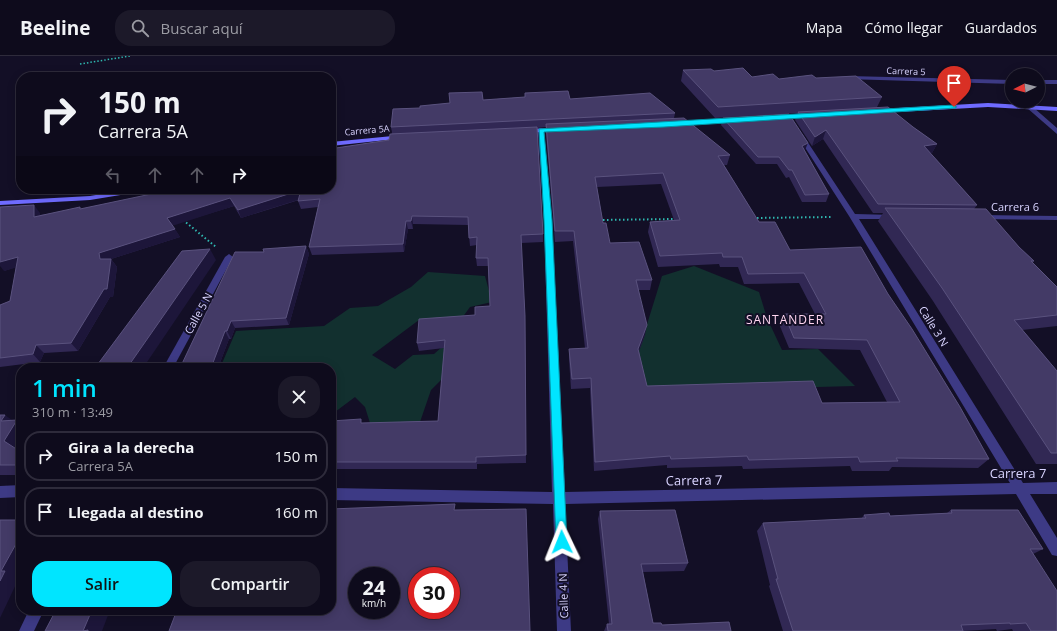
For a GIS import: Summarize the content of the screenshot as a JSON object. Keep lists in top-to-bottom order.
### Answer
{
  "streets": {
    "street": [
      "Carrera 5",
      "Carrera 5A",
      "Carrera 6",
      "Calle 5 N",
      "Calle 3 N",
      "Carrera 7",
      "Calle 4 N"
    ]
  },
  "crossings": [
    ["Calle 3 N", "Carrera 7"],
    ["Carrera 7", "Calle 4 N"]
  ],
  "districts": ["SANTANDER"],
  "north": "left",
  "page": {
    "header": "Beeline",
    "search": "Buscar aquí",
    "nav": ["Mapa", "Cómo llegar", "Guardados"],
    "turn": ["150 m", "Carrera 5A"],
    "heading": ["1 min", "310 m · 13:49"],
    "list": [
      {
        "name": "Gira a la derecha",
        "note": "Carrera 5A",
        "value": "150 m"
      },
      {
        "name": "Llegada al destino",
        "value": "160 m"
      }
    ],
    "buttons": ["Salir", "Compartir"],
    "speed": "24 km/h",
    "limit": "30"
  }
}
